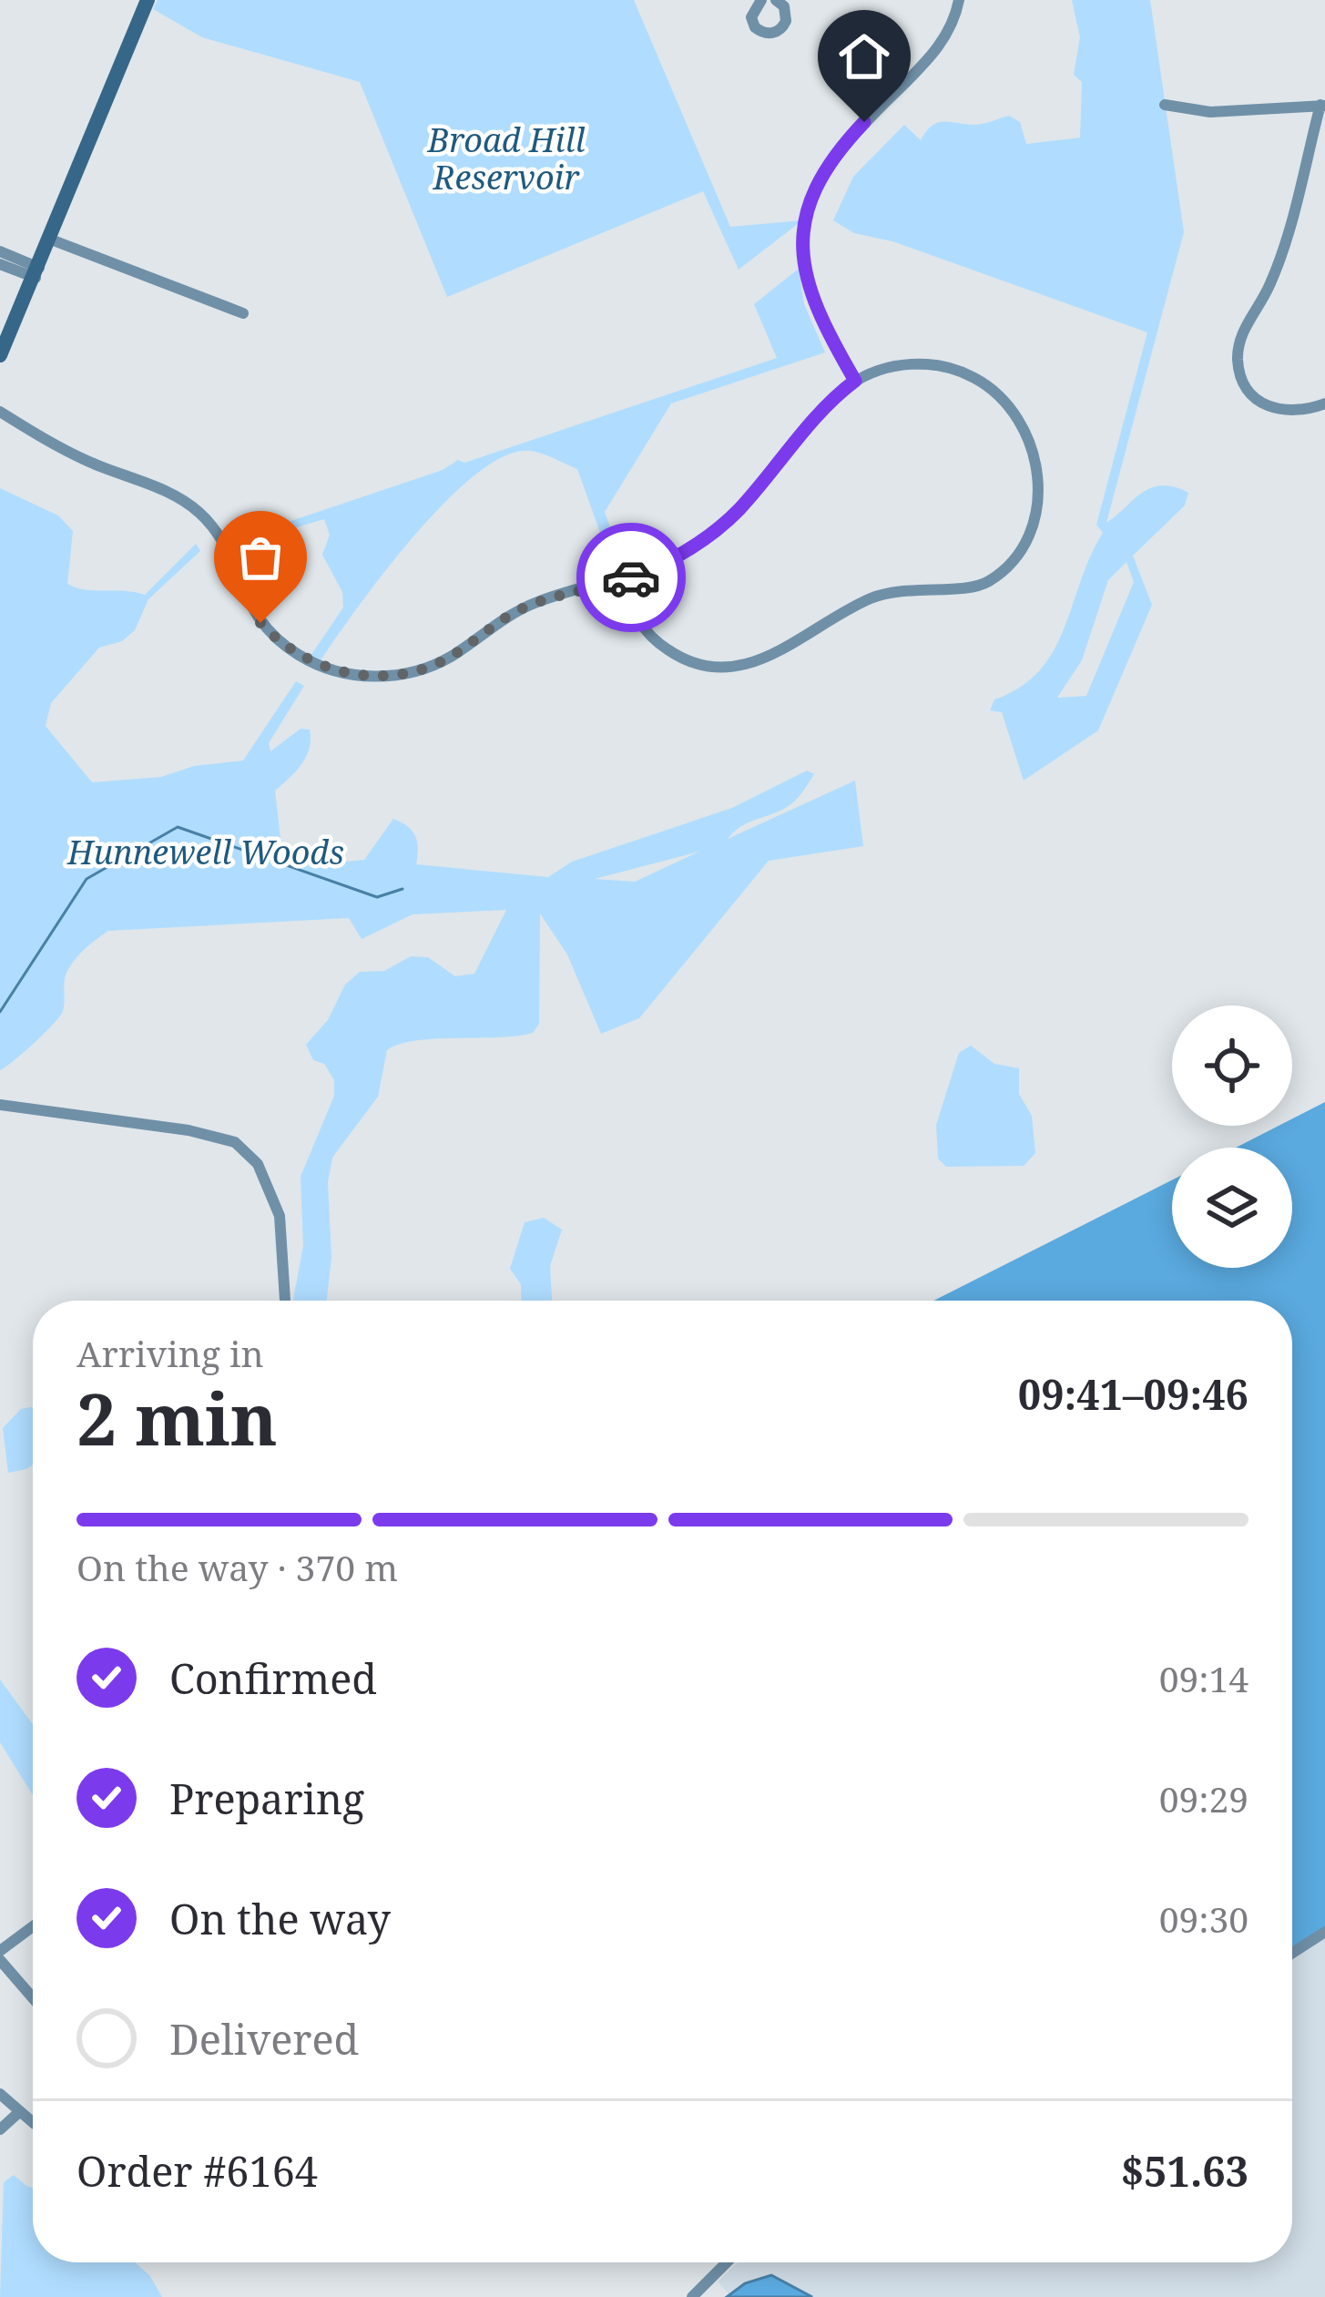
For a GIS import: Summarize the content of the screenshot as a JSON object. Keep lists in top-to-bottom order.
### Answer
{
  "parks": ["Broad Hill Reservoir", "Hunnewell Woods"],
  "page": {
    "heading": ["2 min", "Arriving in", "09:41–09:46"],
    "panel": ["Order #6164", "$51.63"],
    "bar": "On the way · 370 m",
    "list": [
      ["Confirmed", "09:14"],
      ["Preparing", "09:29"],
      ["On the way", "09:30"],
      "Delivered"
    ]
  }
}
